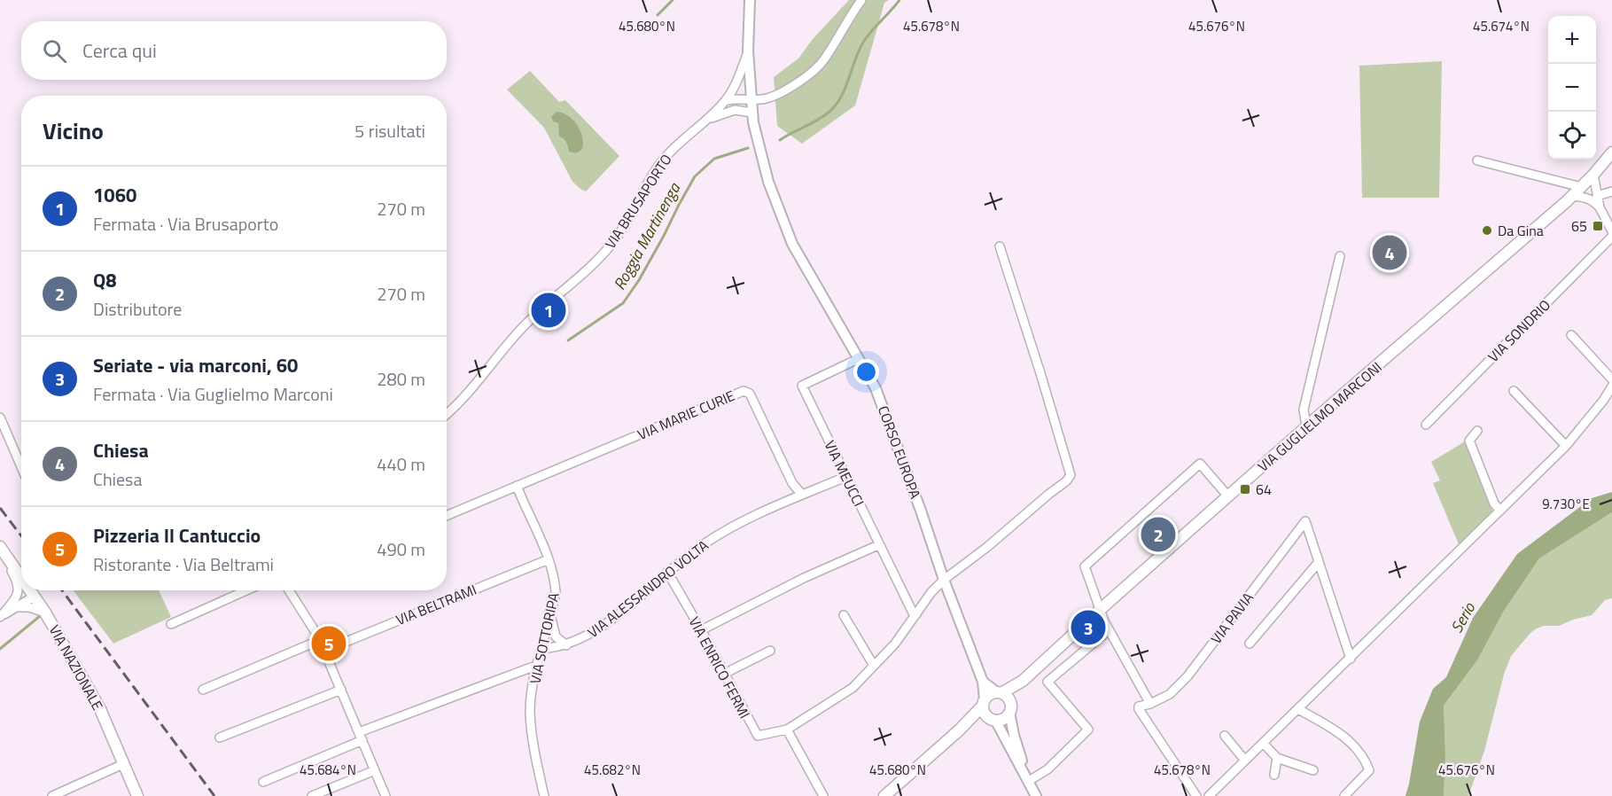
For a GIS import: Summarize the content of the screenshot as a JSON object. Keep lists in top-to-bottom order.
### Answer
{
  "streets": {
    "main road": ["VIA GUGLIELMO MARCONI", "CORSO EUROPA", "VIA NAZIONALE"],
    "street": [
      "VIA BRUSAPORTO",
      "VIA SONDRIO",
      "VIA MARIE CURIE",
      "VIA MEUCCI",
      "VIA ALESSANDRO VOLTA",
      "VIA BELTRAMI",
      "VIA PAVIA",
      "VIA SOTTORIPA",
      "VIA ENRICO FERMI"
    ]
  },
  "crossings": [
    ["VIA BRUSAPORTO", "CORSO EUROPA"],
    ["VIA MARIE CURIE", "VIA ALESSANDRO VOLTA"],
    ["VIA MARIE CURIE", "VIA SOTTORIPA"],
    ["VIA GUGLIELMO MARCONI", "CORSO EUROPA"],
    ["CORSO EUROPA", "VIA MEUCCI"],
    ["VIA MEUCCI", "VIA ALESSANDRO VOLTA"],
    ["VIA ALESSANDRO VOLTA", "VIA SOTTORIPA"],
    ["VIA ALESSANDRO VOLTA", "VIA ENRICO FERMI"],
    ["VIA BELTRAMI", "VIA SOTTORIPA"]
  ],
  "water": ["Roggia Martinenga", "Serio"],
  "places": {
    "transit": ["65", "64"],
    "other": ["Da Gina"]
  },
  "page": {
    "map_buttons": ["+", "−"],
    "search": "Cerca qui",
    "heading": ["Vicino", "5 risultati"],
    "list": [
      {
        "mark": "1",
        "name": "1060",
        "note": "Fermata · Via Brusaporto",
        "value": "270 m"
      },
      {
        "mark": "2",
        "name": "Q8",
        "note": "Distributore",
        "value": "270 m"
      },
      {
        "mark": "3",
        "name": "Seriate - via marconi, 60",
        "note": "Fermata · Via Guglielmo Marconi",
        "value": "280 m"
      },
      {
        "mark": "4",
        "name": "Chiesa",
        "note": "Chiesa",
        "value": "440 m"
      },
      {
        "mark": "5",
        "name": "Pizzeria Il Cantuccio",
        "note": "Ristorante · Via Beltrami",
        "value": "490 m"
      }
    ],
    "pins": [
      "4",
      "1",
      "2",
      "3",
      "5"
    ]
  },
  "coordinates": [
    "45.680°N",
    "45.678°N",
    "45.676°N",
    "45.674°N",
    "9.730°E",
    "45.684°N",
    "45.682°N"
  ]
}
